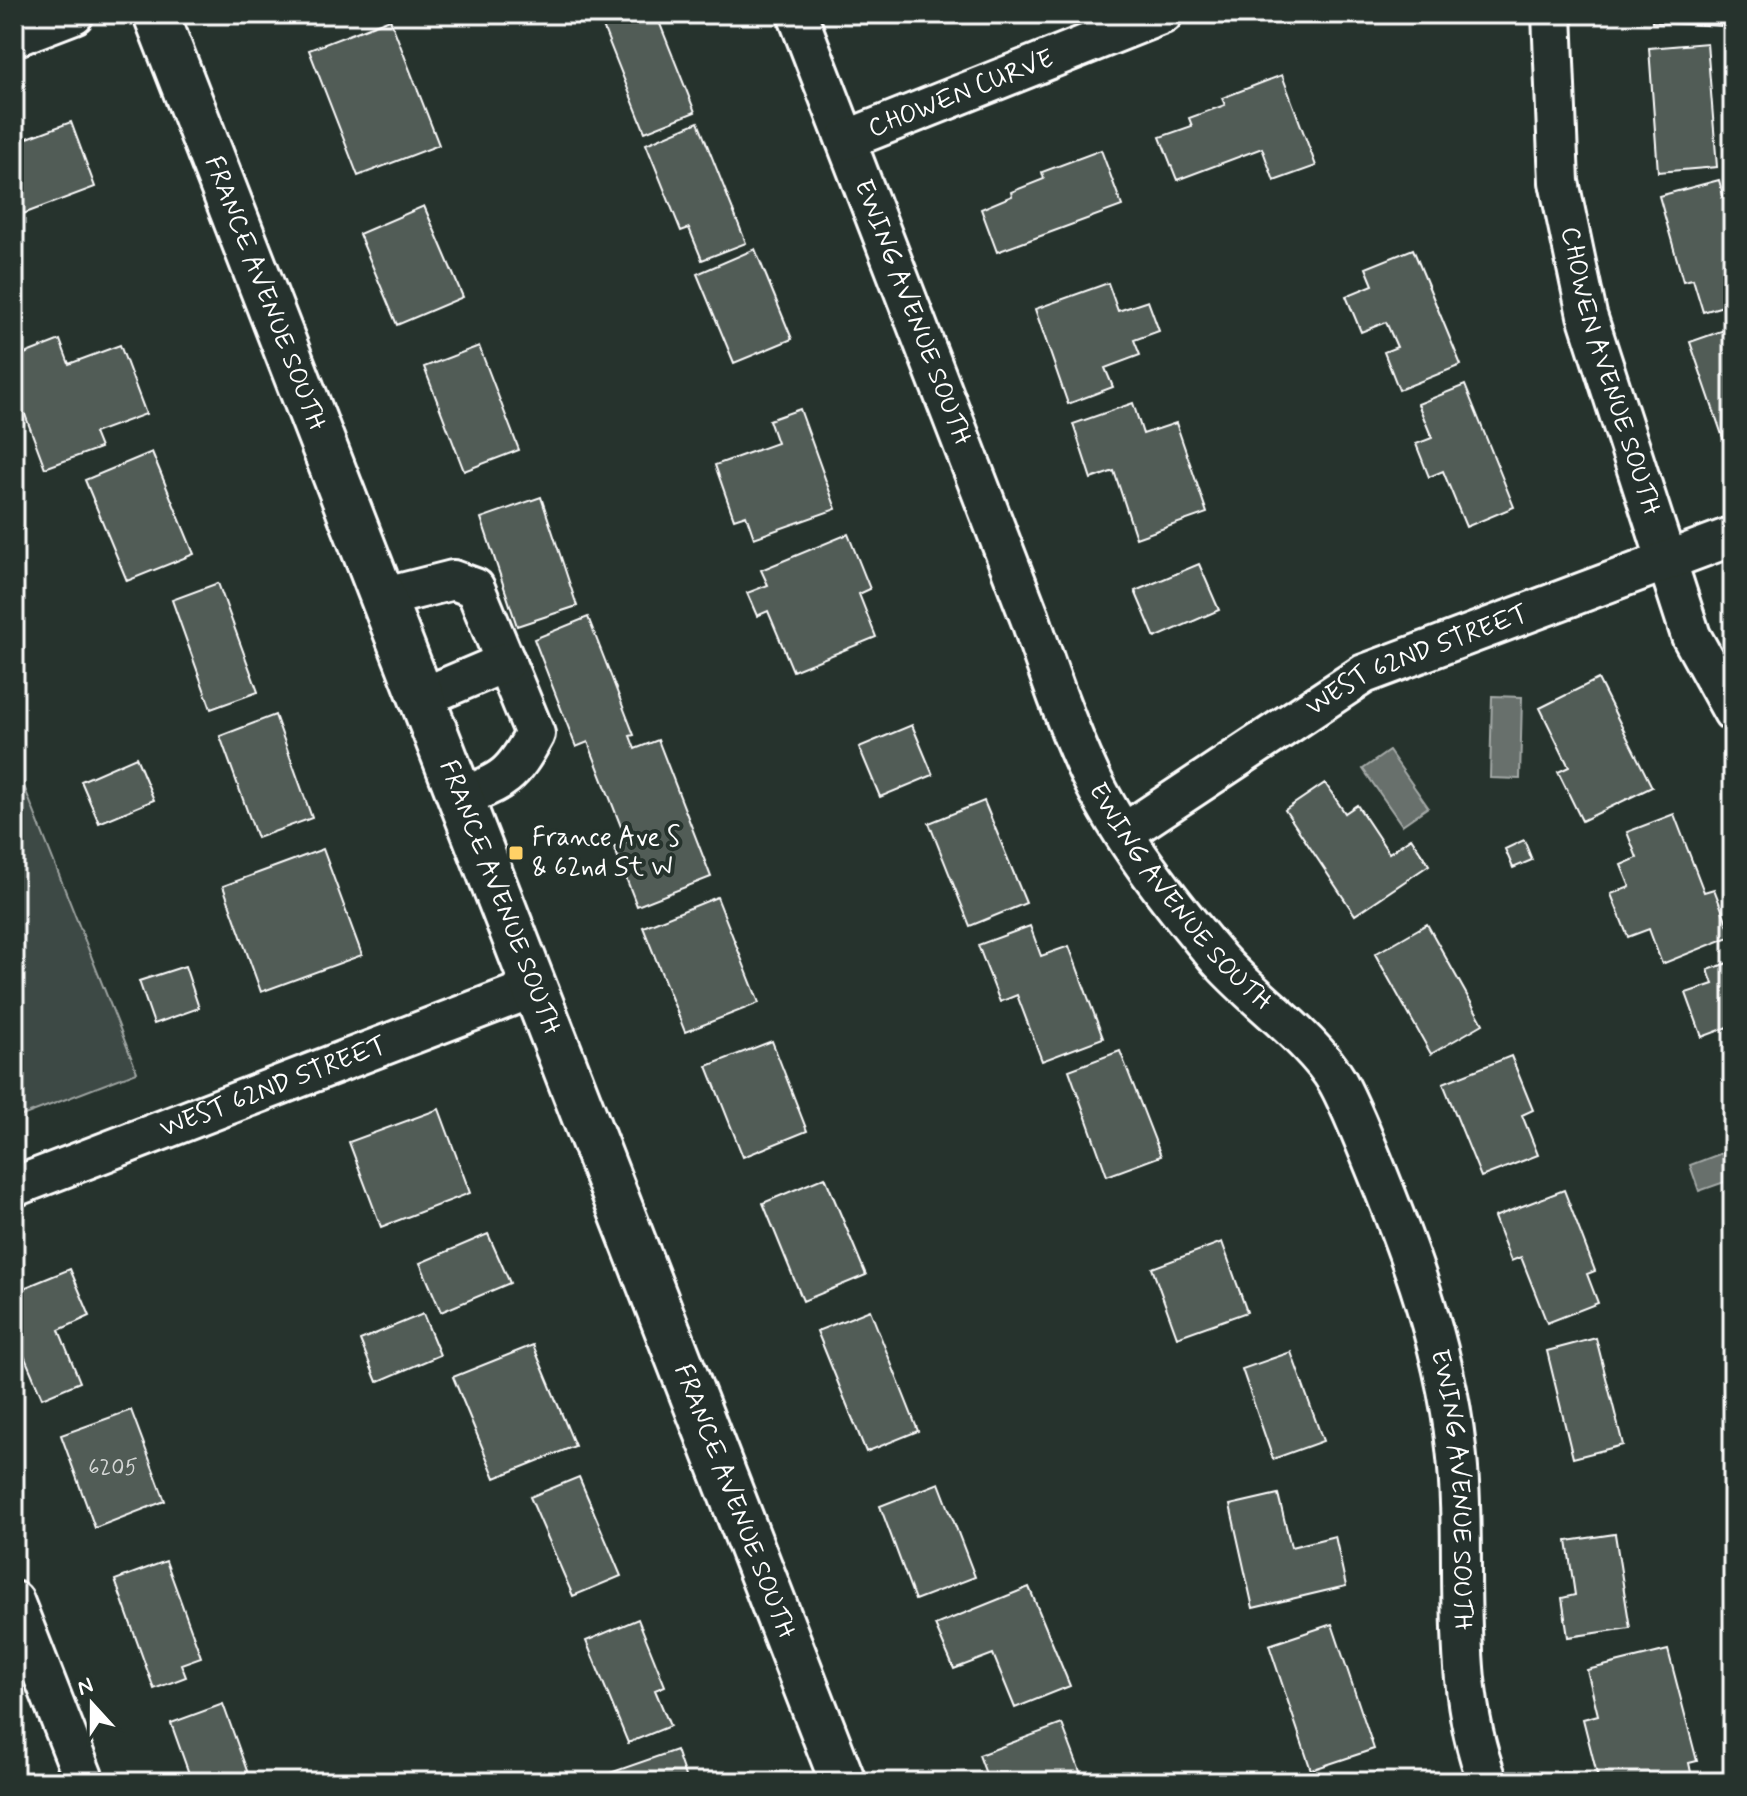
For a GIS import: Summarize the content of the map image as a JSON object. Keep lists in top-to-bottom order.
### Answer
{
  "streets": {
    "main road": ["FRANCE AVENUE SOUTH"],
    "street": [
      "CHOWEN CURVE",
      "EWING AVENUE SOUTH",
      "CHOWEN AVENUE SOUTH",
      "WEST 62ND STREET"
    ]
  },
  "crossings": [
    ["CHOWEN CURVE", "EWING AVENUE SOUTH"],
    ["FRANCE AVENUE SOUTH", "WEST 62ND STREET"],
    ["EWING AVENUE SOUTH", "WEST 62ND STREET"],
    ["CHOWEN AVENUE SOUTH", "WEST 62ND STREET"]
  ],
  "places": {
    "transit": ["France Ave S & 62nd St W"]
  },
  "house_numbers": ["6205"],
  "north": "top"
}
